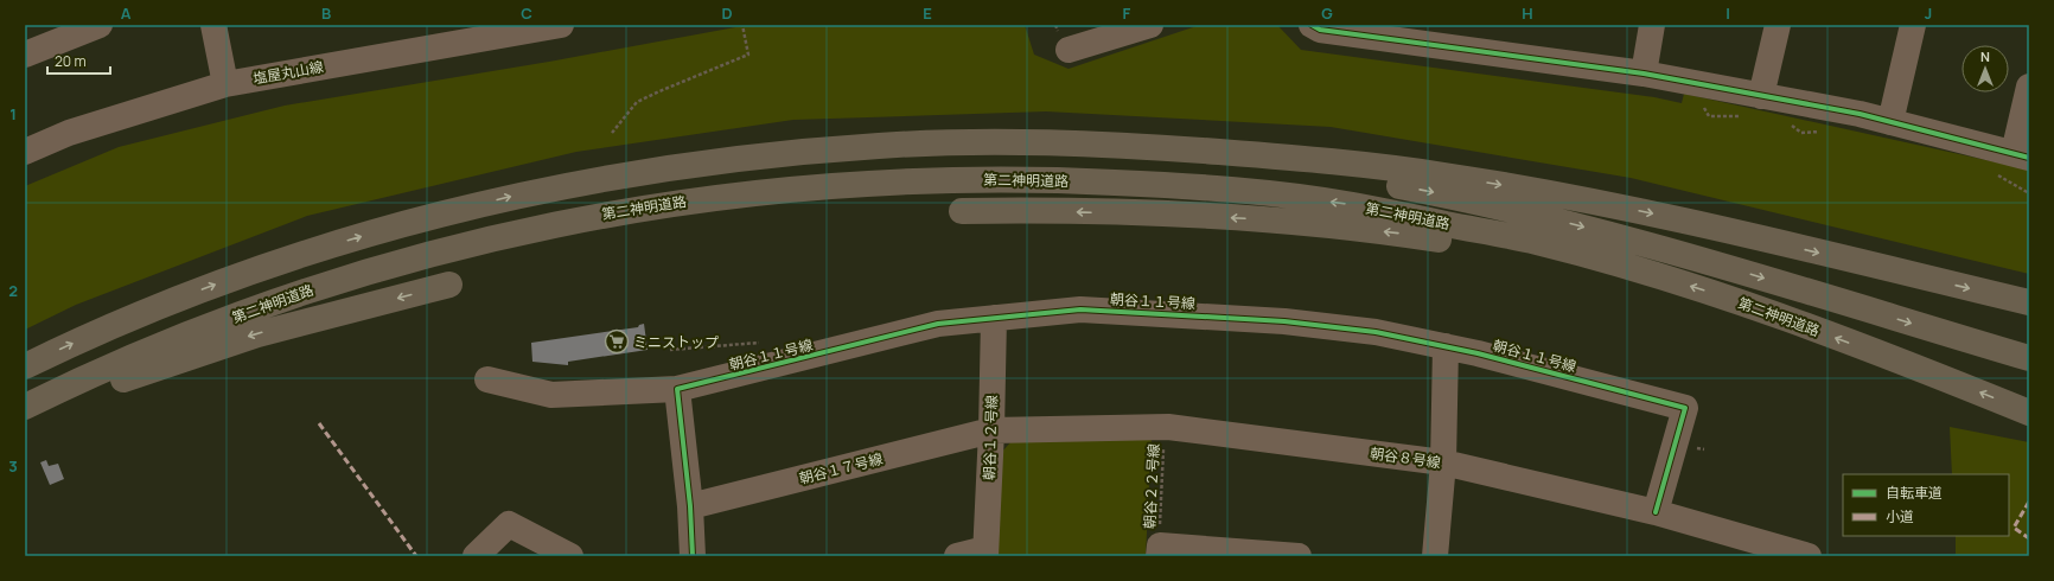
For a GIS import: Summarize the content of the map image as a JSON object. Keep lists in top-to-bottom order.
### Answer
{
  "streets": {
    "highway": ["第二神明道路"],
    "street": [
      "塩屋丸山線",
      "朝谷１１号線",
      "朝谷１２号線",
      "朝谷８号線",
      "朝谷１７号線"
    ],
    "path": ["朝谷２２号線"]
  },
  "crossings": [
    ["朝谷１１号線", "朝谷１２号線"],
    ["朝谷１１号線", "朝谷８号線"],
    ["朝谷１２号線", "朝谷８号線"],
    ["朝谷１２号線", "朝谷１７号線"],
    ["朝谷８号線", "朝谷１７号線"],
    ["朝谷８号線", "朝谷２２号線"]
  ],
  "places": {
    "supermarket": ["ミニストップ"]
  },
  "legend": ["自転車道", "小道"],
  "scale_bar": "20 m",
  "north": "top",
  "grid": {
    "columns": [
      "A",
      "B",
      "C",
      "D",
      "E",
      "F",
      "G",
      "H",
      "I",
      "J"
    ],
    "rows": ["1", "2", "3"]
  }
}
